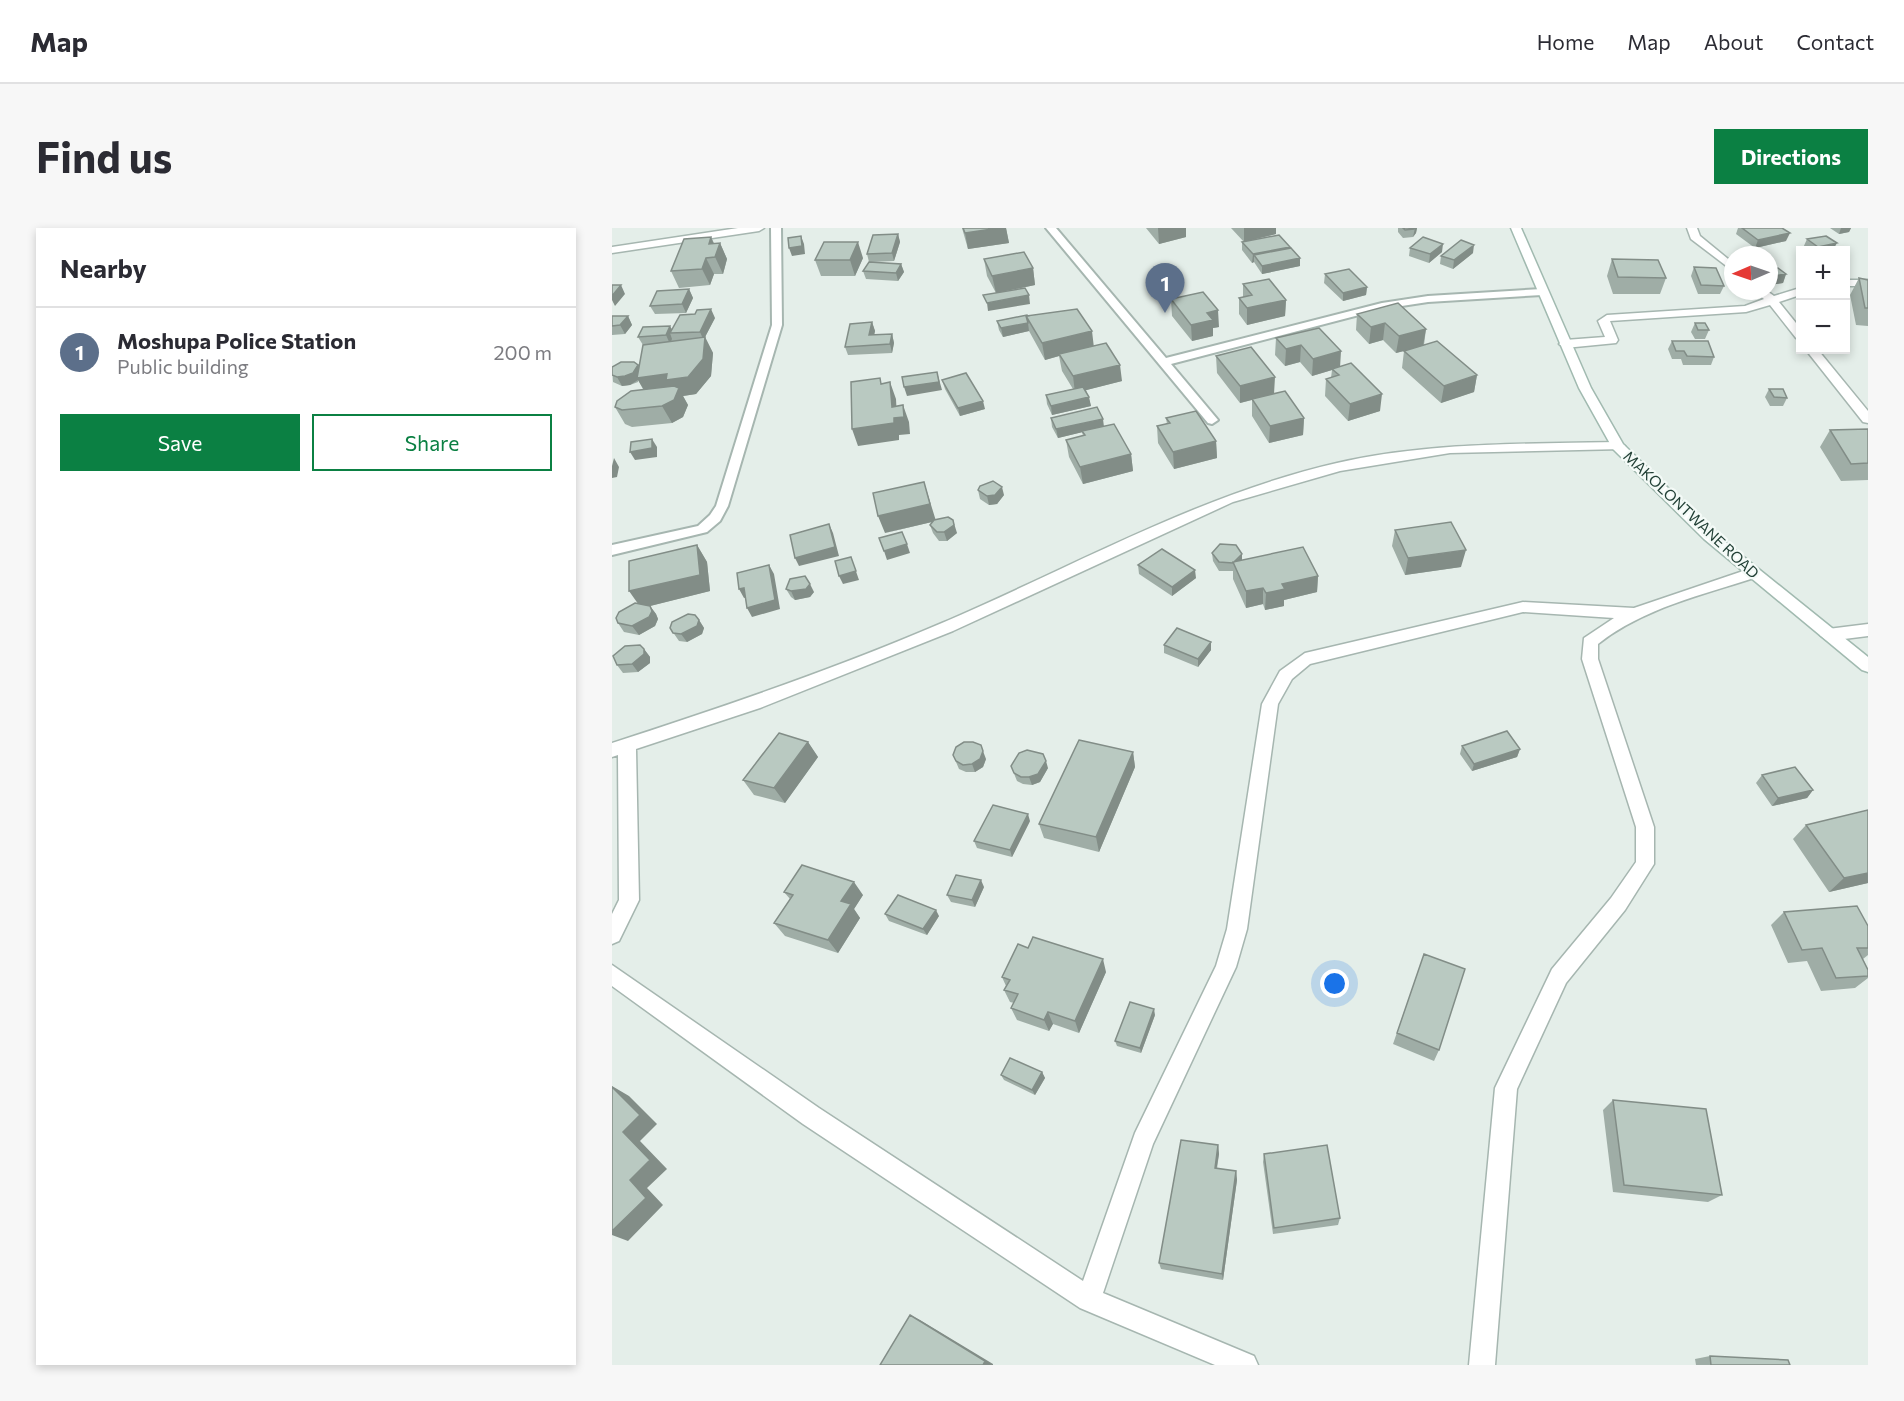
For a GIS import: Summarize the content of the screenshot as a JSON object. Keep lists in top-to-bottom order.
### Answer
{
  "streets": {
    "street": ["MAKOLONTWANE ROAD"]
  },
  "north": "left",
  "page": {
    "header": "Map",
    "nav": [
      "Home",
      "Map",
      "About",
      "Contact"
    ],
    "buttons": [
      "Directions",
      ["Save", "Share"]
    ],
    "title": "Find us",
    "heading": "Nearby",
    "map_buttons": ["+", "−"],
    "pins": "1",
    "list": [
      {
        "mark": "1",
        "name": "Moshupa Police Station",
        "note": "Public building",
        "value": "200 m"
      }
    ]
  }
}
